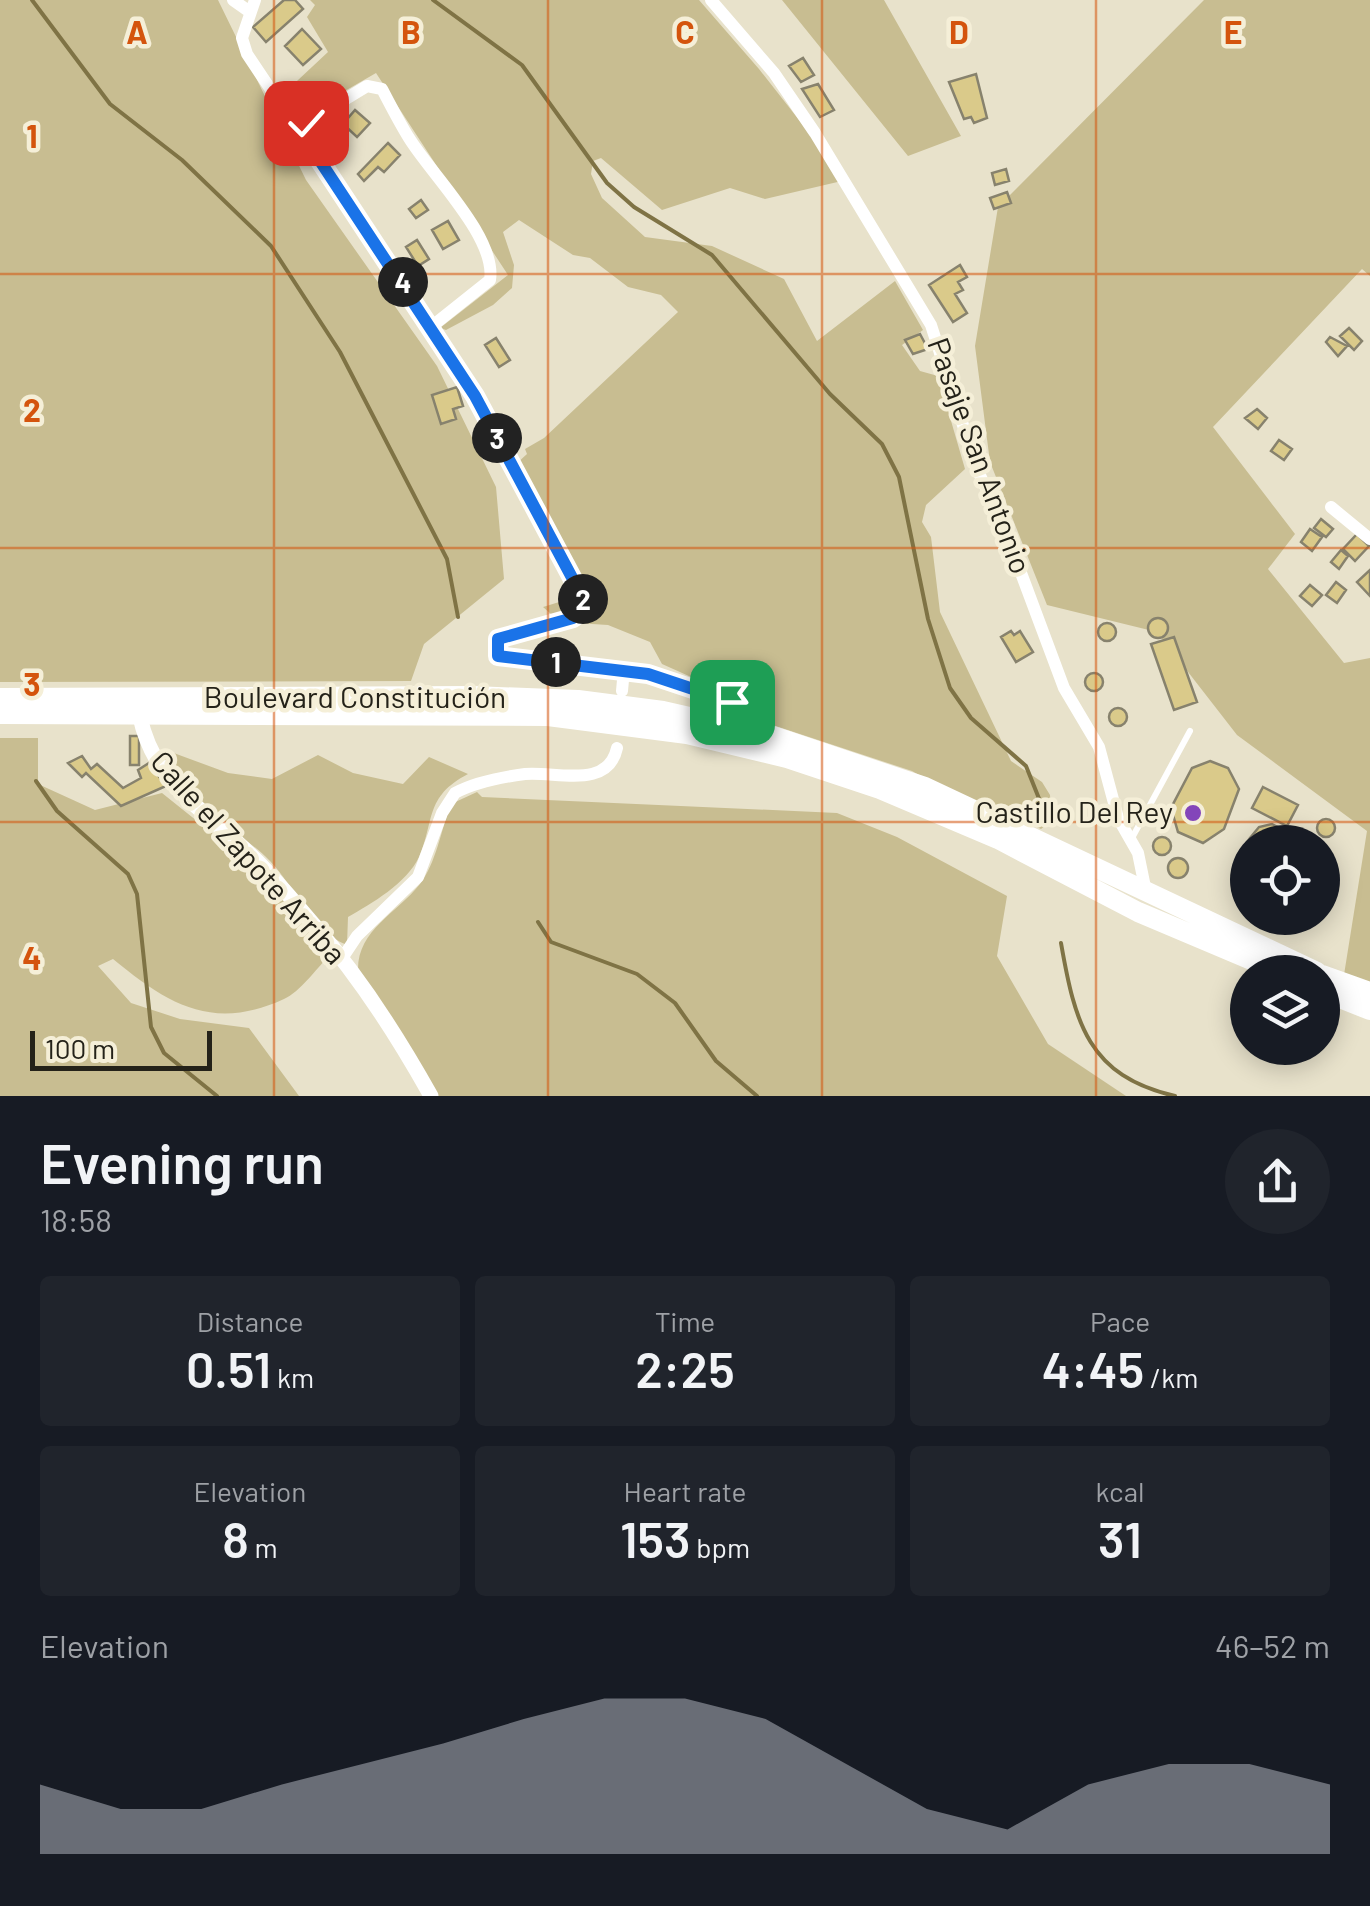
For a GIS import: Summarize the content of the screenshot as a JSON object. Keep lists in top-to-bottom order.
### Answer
{
  "streets": {
    "highway": ["Boulevard Constitución"],
    "street": ["Pasaje San Antonio", "Calle el Zapote Arriba"]
  },
  "crossings": [
    ["Pasaje San Antonio", "Boulevard Constitución"],
    ["Boulevard Constitución", "Calle el Zapote Arriba"]
  ],
  "places": ["Castillo Del Rey"],
  "scale_bar": "100 m",
  "page": {
    "pins": [
      "4",
      "3",
      "2",
      "1"
    ],
    "scale": "100 m",
    "heading": ["Evening run", "18:58"],
    "stats": [
      ["Distance", "0.51 km"],
      ["Time", "2:25"],
      ["Pace", "4:45 /km"],
      ["Elevation", "8 m"],
      ["Heart rate", "153 bpm"],
      ["kcal", "31"]
    ],
    "chart": ["Elevation", "46–52 m"]
  },
  "grid": {
    "columns": [
      "A",
      "B",
      "C",
      "D",
      "E"
    ],
    "rows": [
      "1",
      "2",
      "3",
      "4"
    ]
  }
}
